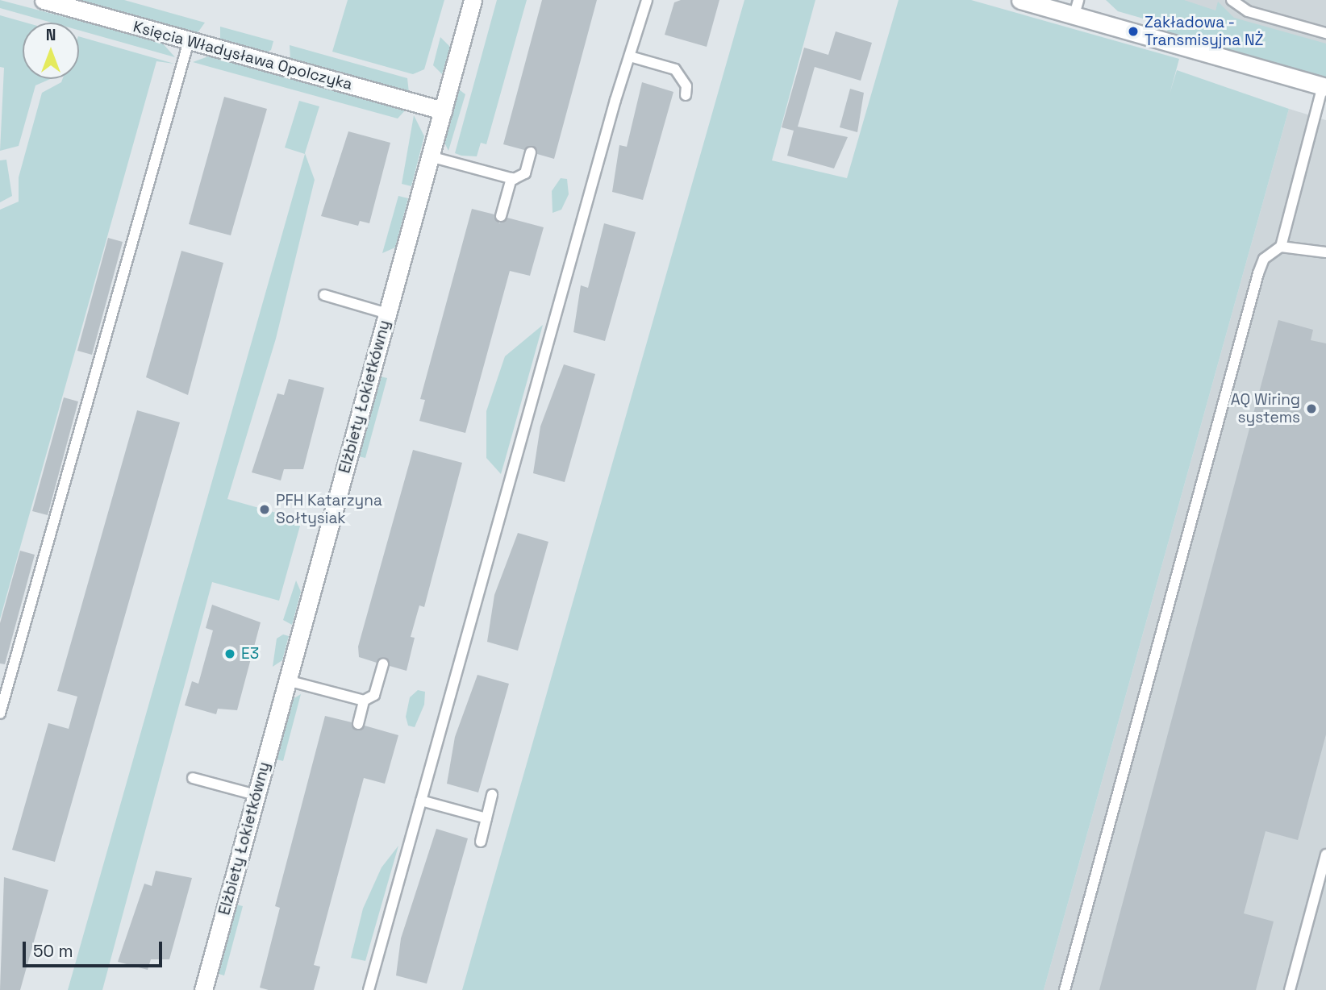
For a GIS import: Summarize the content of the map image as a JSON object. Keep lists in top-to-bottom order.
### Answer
{
  "streets": {
    "street": ["Księcia Władysława Opolczyka", "Elżbiety Łokietkówny"]
  },
  "crossings": [
    ["Księcia Władysława Opolczyka", "Elżbiety Łokietkówny"]
  ],
  "places": [
    "Zakładowa - Transmisyjna NŻ",
    "AQ Wiring systems",
    "PFH Katarzyna Sołtysiak",
    "E3"
  ],
  "scale_bar": "50 m",
  "north": "top"
}
